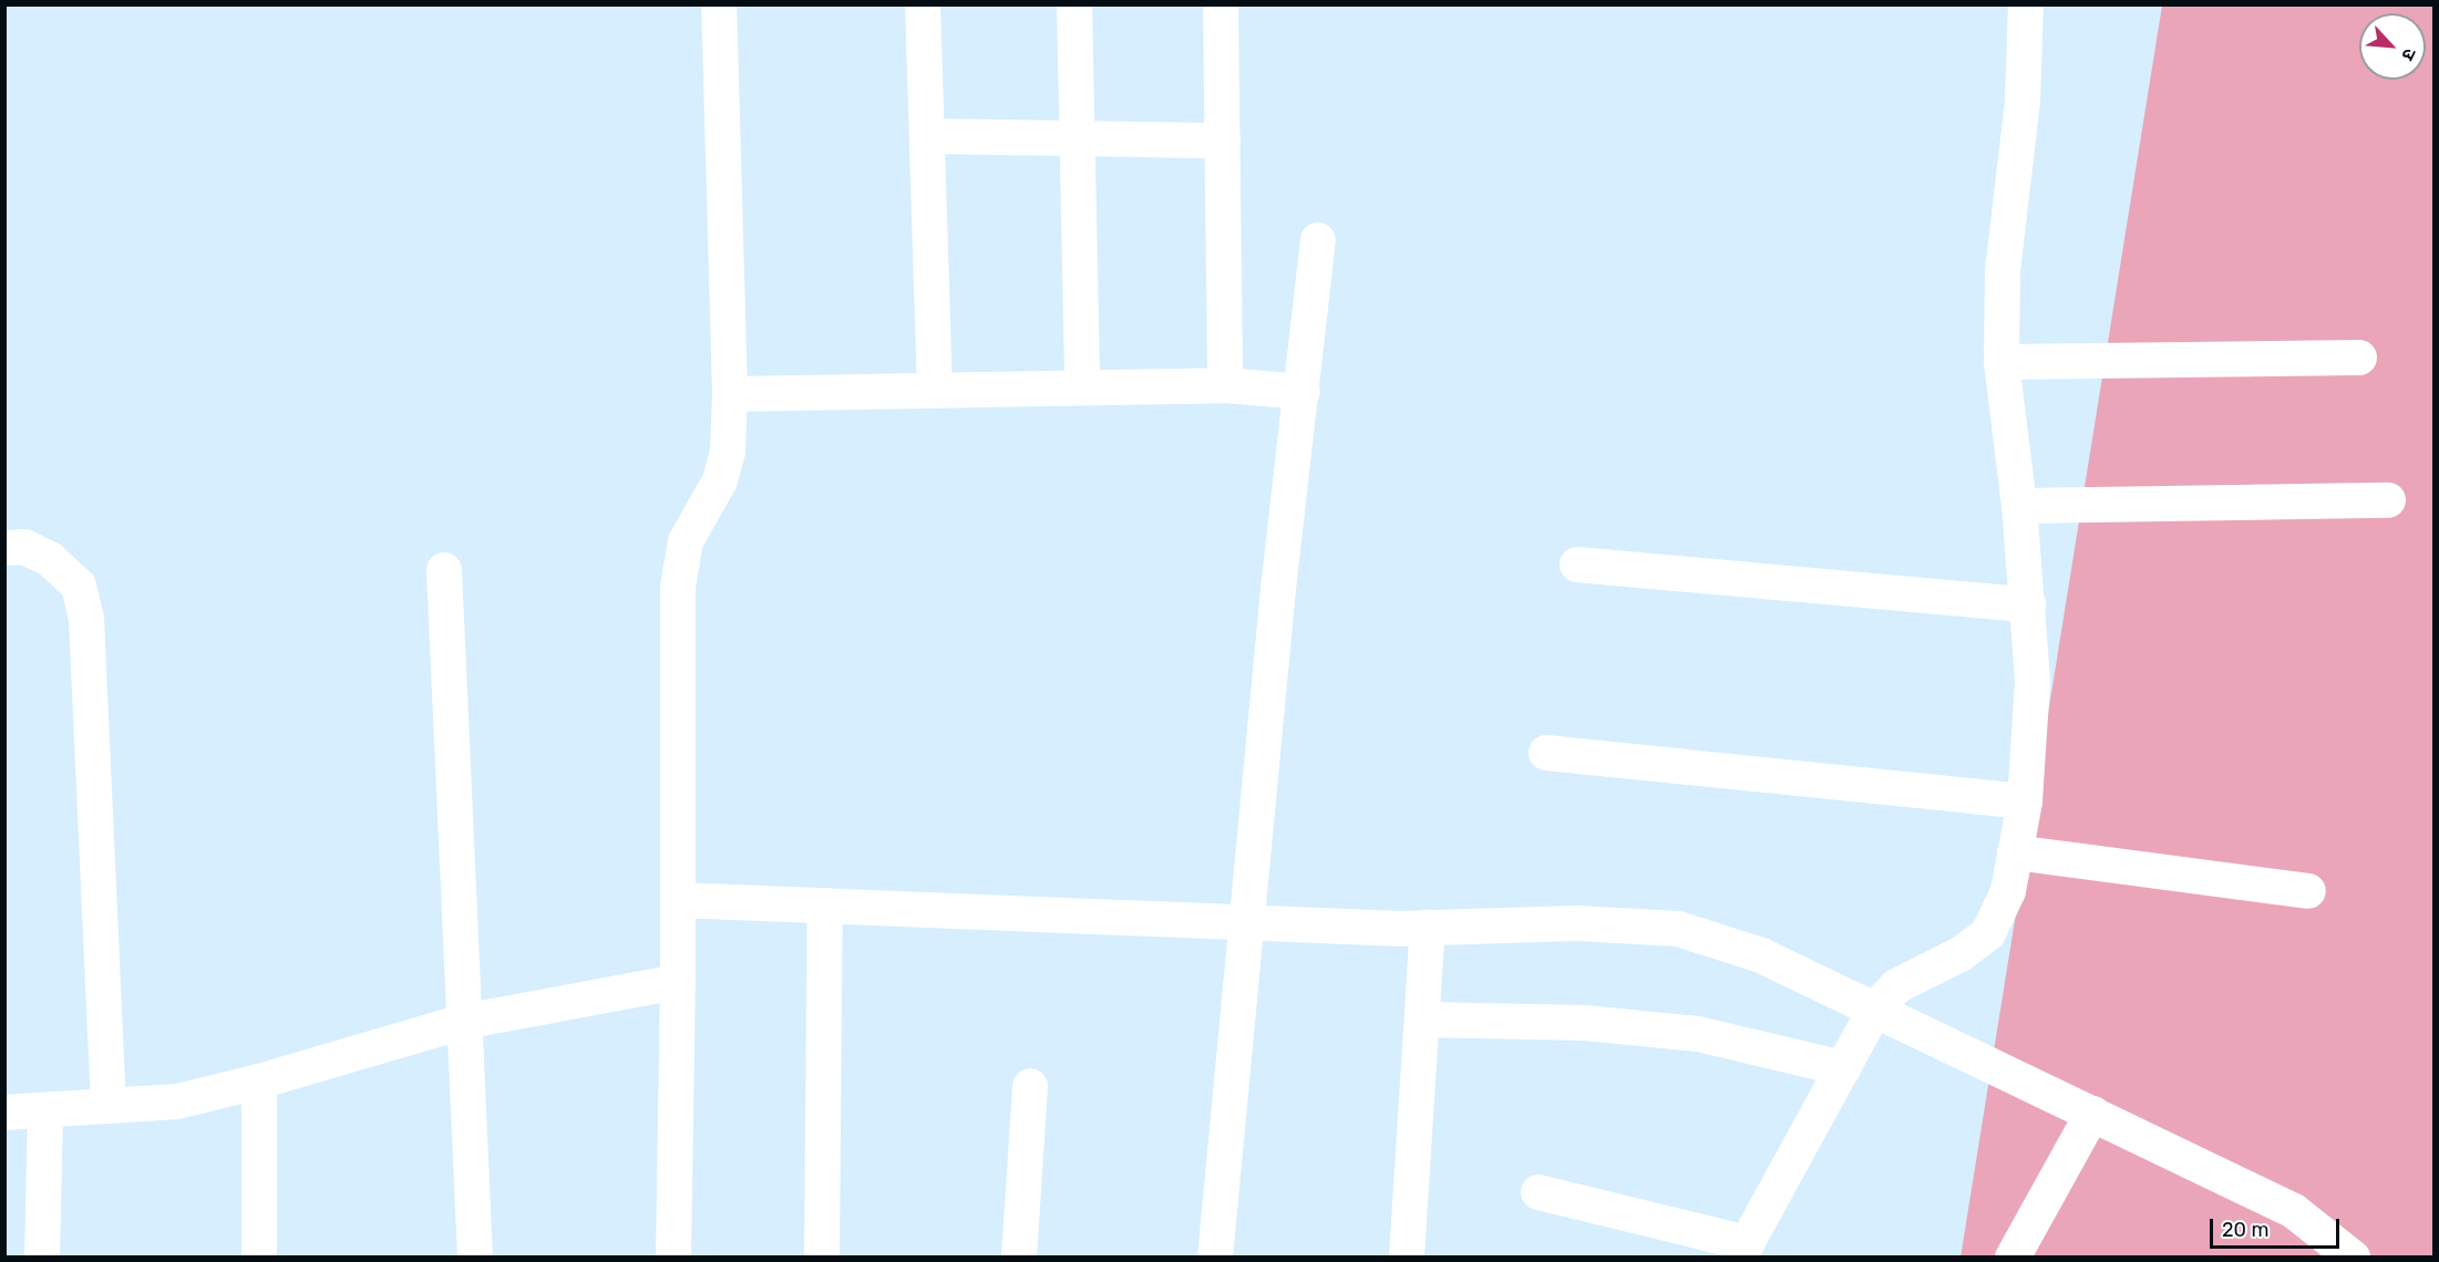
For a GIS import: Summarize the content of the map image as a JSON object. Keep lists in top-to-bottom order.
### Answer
{
  "scale_bar": "20 m",
  "north": "bottom right"
}
